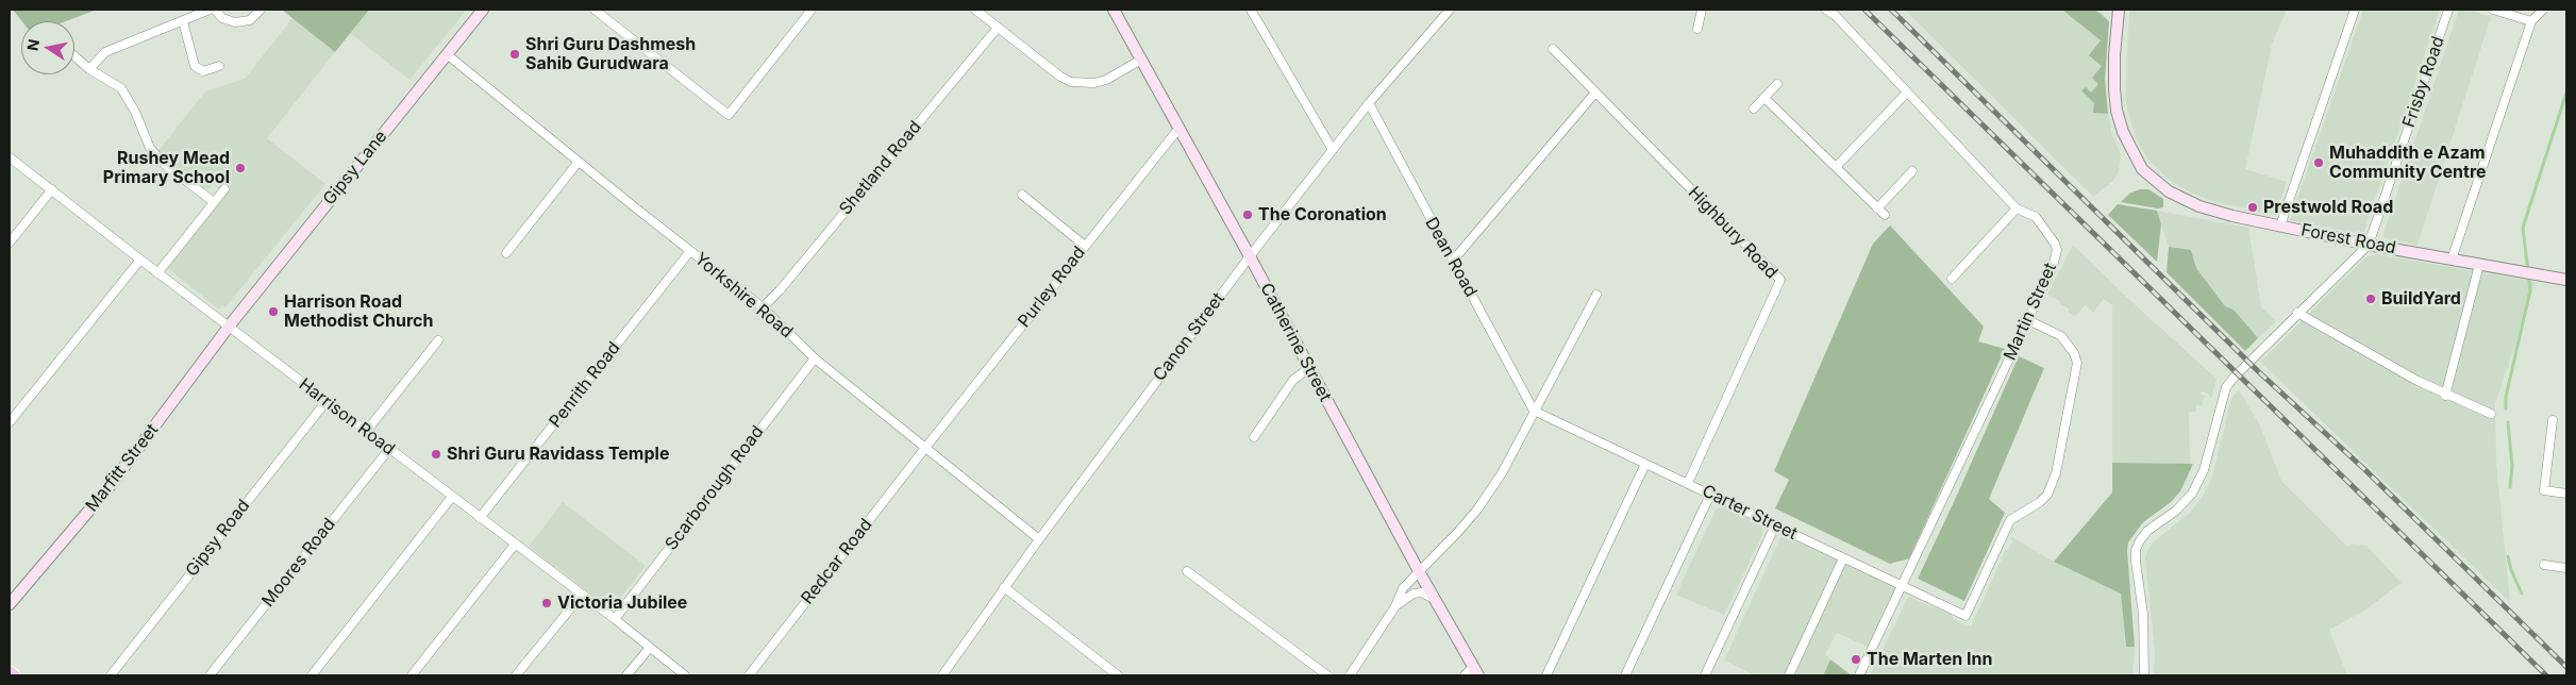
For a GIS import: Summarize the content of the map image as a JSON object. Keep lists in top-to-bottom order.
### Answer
{
  "streets": {
    "street": [
      "Frisby Road",
      "Gipsy Lane",
      "Shetland Road",
      "Highbury Road",
      "Forest Road",
      "Dean Road",
      "Purley Road",
      "Yorkshire Road",
      "Martin Street",
      "Canon Street",
      "Catherine Street",
      "Penrith Road",
      "Harrison Road",
      "Marfitt Street",
      "Scarborough Road",
      "Carter Street",
      "Gipsy Road",
      "Redcar Road",
      "Moores Road"
    ]
  },
  "crossings": [
    ["Frisby Road", "Forest Road"],
    ["Gipsy Lane", "Yorkshire Road"],
    ["Gipsy Lane", "Harrison Road"],
    ["Gipsy Lane", "Marfitt Street"],
    ["Shetland Road", "Yorkshire Road"],
    ["Highbury Road", "Carter Street"],
    ["Dean Road", "Canon Street"],
    ["Dean Road", "Carter Street"],
    ["Purley Road", "Yorkshire Road"],
    ["Purley Road", "Catherine Street"],
    ["Purley Road", "Redcar Road"],
    ["Yorkshire Road", "Canon Street"],
    ["Yorkshire Road", "Penrith Road"],
    ["Yorkshire Road", "Scarborough Road"],
    ["Yorkshire Road", "Redcar Road"],
    ["Martin Street", "Carter Street"],
    ["Canon Street", "Catherine Street"],
    ["Penrith Road", "Harrison Road"],
    ["Harrison Road", "Marfitt Street"],
    ["Harrison Road", "Scarborough Road"],
    ["Harrison Road", "Gipsy Road"],
    ["Harrison Road", "Moores Road"]
  ],
  "places": [
    "Shri Guru Dashmesh Sahib Gurudwara",
    "Muhaddith e Azam Community Centre",
    "Rushey Mead Primary School",
    "Prestwold Road",
    "The Coronation",
    "BuildYard",
    "Harrison Road Methodist Church",
    "Shri Guru Ravidass Temple",
    "Victoria Jubilee",
    "The Marten Inn"
  ],
  "north": "left"
}
